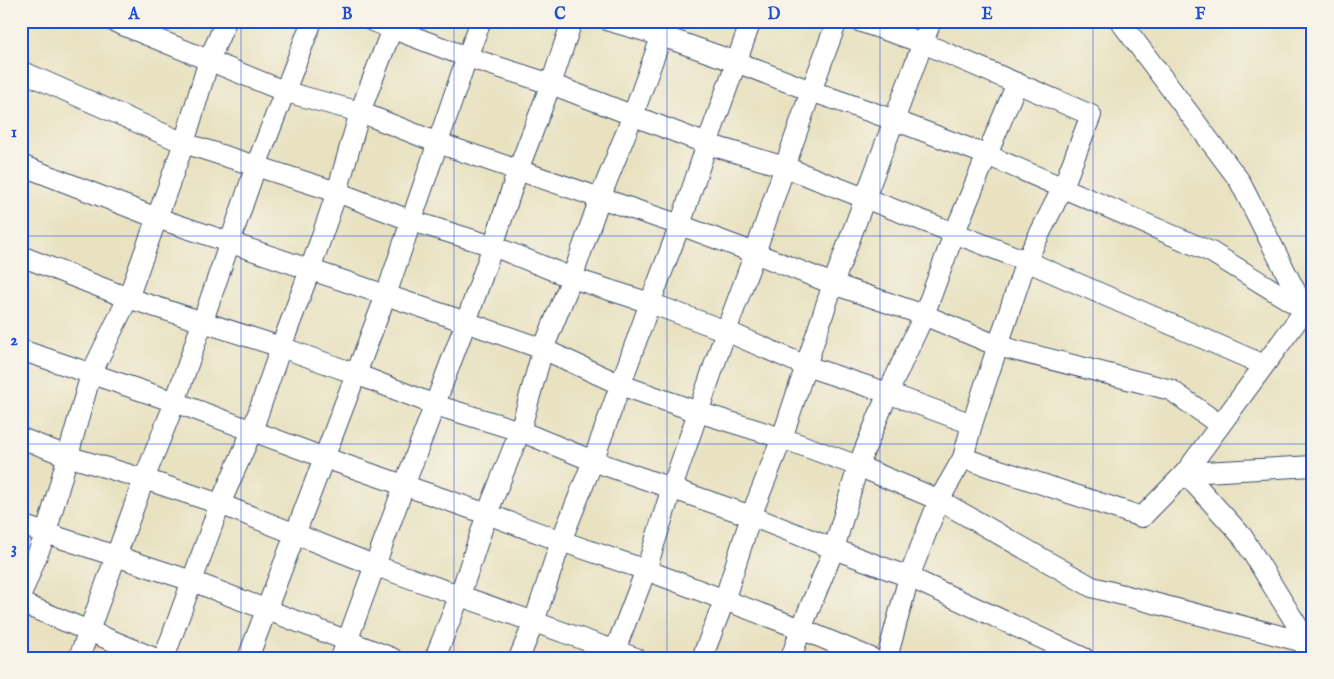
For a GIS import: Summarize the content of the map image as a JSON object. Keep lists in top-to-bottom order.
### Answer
{
  "grid": {
    "columns": [
      "A",
      "B",
      "C",
      "D",
      "E",
      "F"
    ],
    "rows": ["1", "2", "3"]
  }
}
